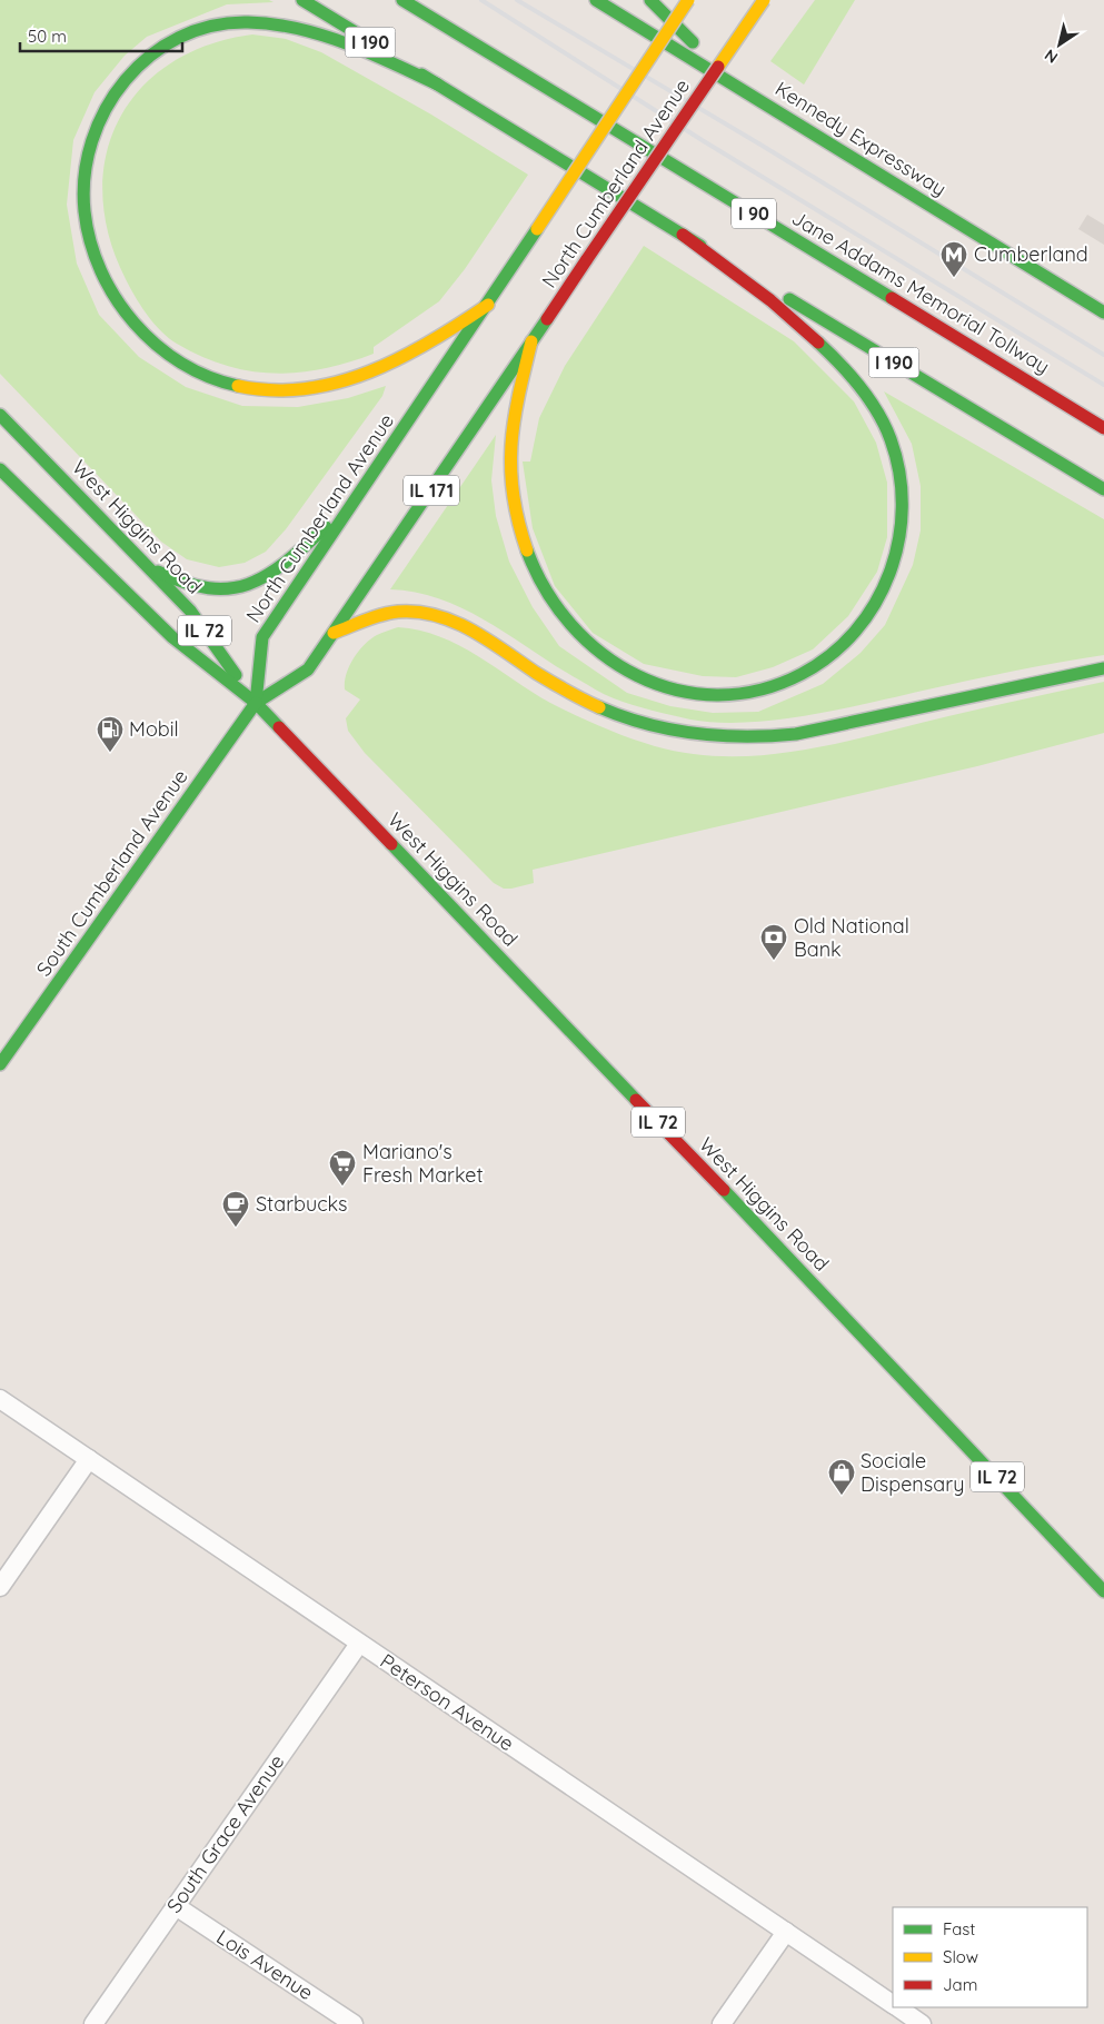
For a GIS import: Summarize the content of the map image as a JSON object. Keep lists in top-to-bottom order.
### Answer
{
  "streets": {
    "main road": [
      "I 190",
      "Kennedy Expressway",
      "North Cumberland Avenue",
      "I 90",
      "Jane Addams Memorial Tollway",
      "IL 171",
      "West Higgins Road",
      "IL 72",
      "South Cumberland Avenue"
    ],
    "street": ["Peterson Avenue", "South Grace Avenue", "Lois Avenue"]
  },
  "crossings": [
    ["North Cumberland Avenue", "West Higgins Road"],
    ["North Cumberland Avenue", "South Cumberland Avenue"],
    ["West Higgins Road", "South Cumberland Avenue"],
    ["Peterson Avenue", "South Grace Avenue"],
    ["South Grace Avenue", "Lois Avenue"]
  ],
  "places": {
    "metro station": ["Cumberland"],
    "fuel station": ["Mobil"],
    "bank": ["Old National Bank"],
    "supermarket": ["Mariano's Fresh Market"],
    "cafe": ["Starbucks"],
    "shop": ["Sociale Dispensary"]
  },
  "legend": ["Fast", "Slow", "Jam"],
  "scale_bar": "50 m",
  "north": "bottom left"
}
